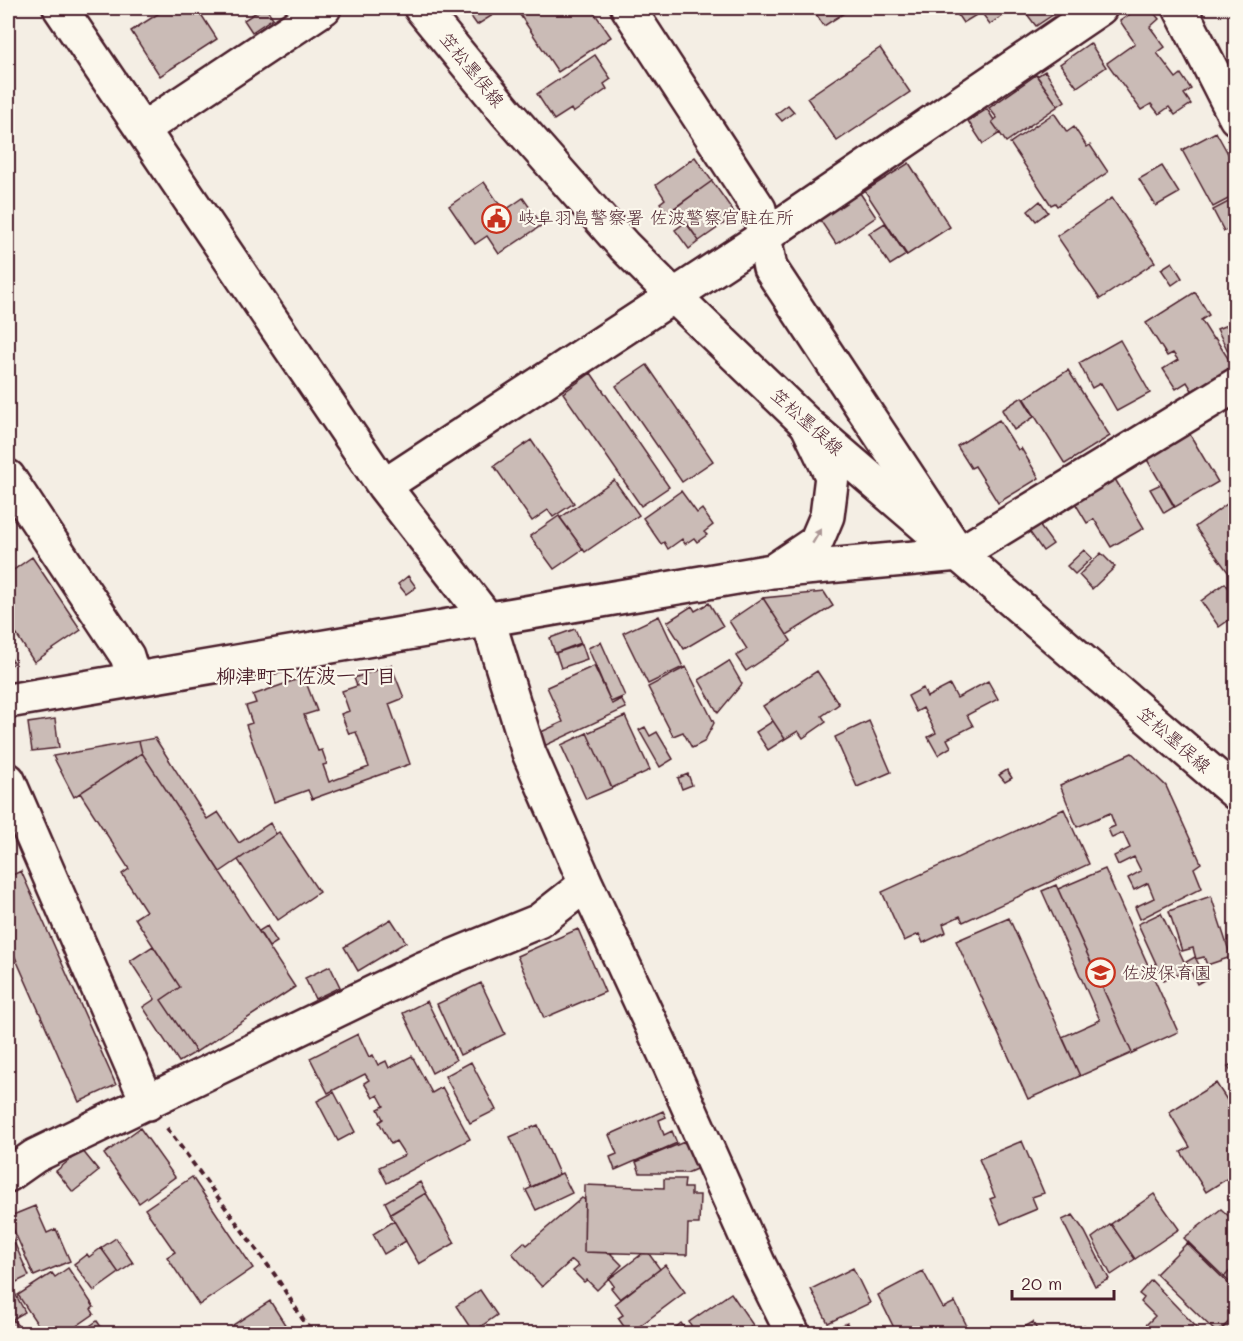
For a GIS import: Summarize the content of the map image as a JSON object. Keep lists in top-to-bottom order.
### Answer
{
  "streets": {
    "street": ["笠松墨俣線"]
  },
  "districts": ["柳津町下佐波一丁目"],
  "places": {
    "public building": ["岐阜羽島警察署 佐波警察官駐在所"],
    "school or university": ["佐波保育園"]
  },
  "scale_bar": "20 m"
}
